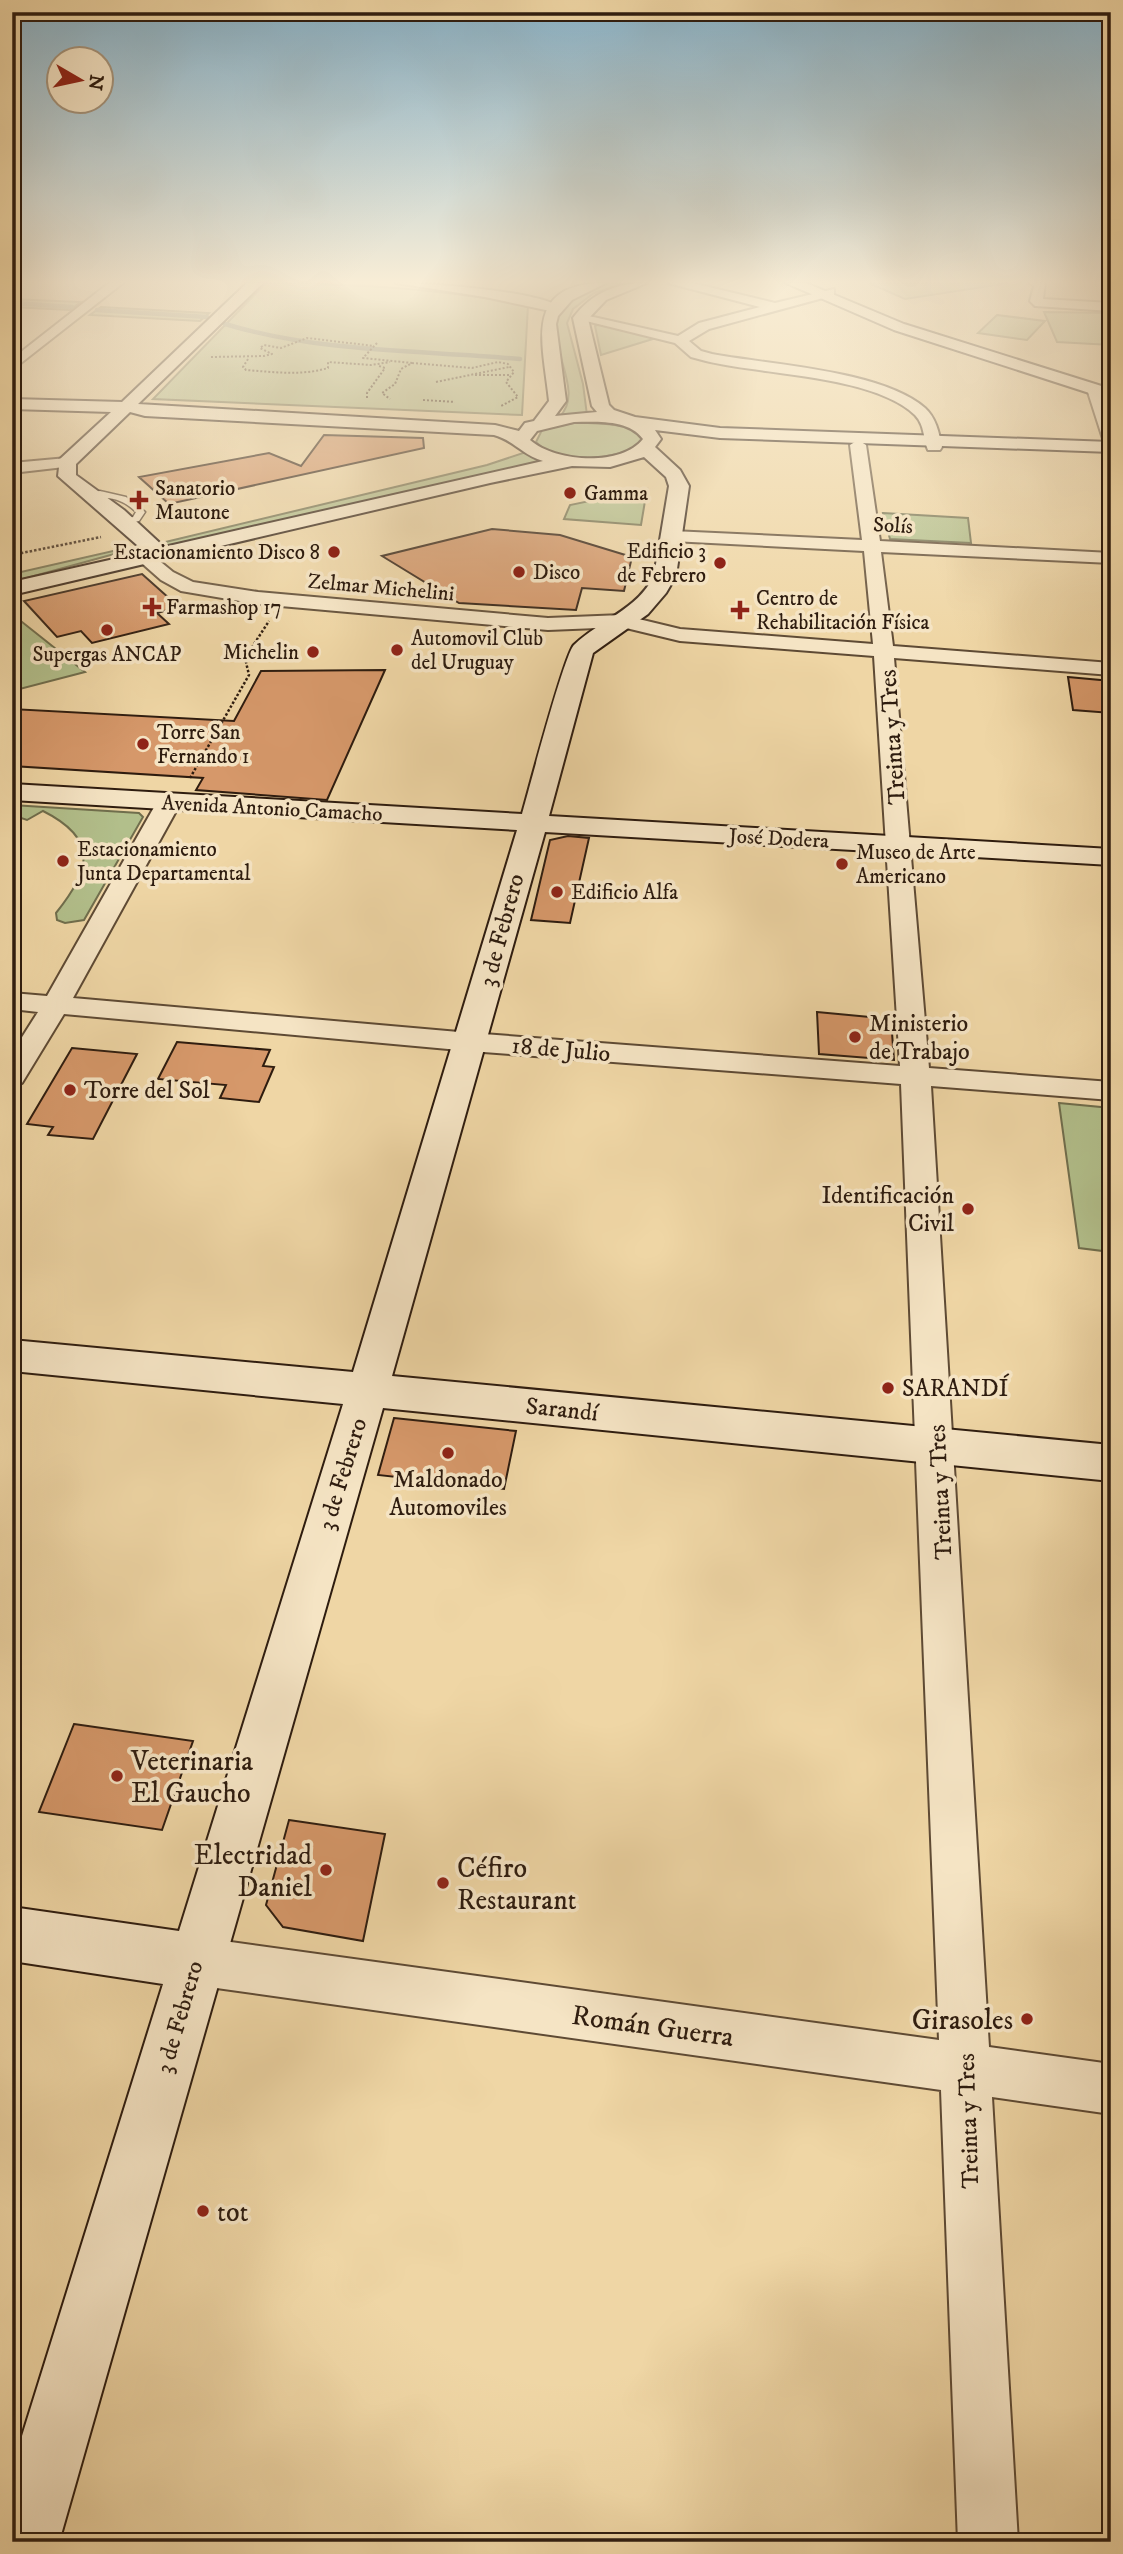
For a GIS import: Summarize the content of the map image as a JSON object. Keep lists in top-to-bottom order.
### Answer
{
  "streets": {
    "street": [
      "Solís",
      "Zelmar Michelini",
      "Treinta y Tres",
      "Avenida Antonio Camacho",
      "José Dodera",
      "3 de Febrero",
      "18 de Julio",
      "Sarandí",
      "Román Guerra"
    ]
  },
  "crossings": [
    ["Solís", "Treinta y Tres"],
    ["Zelmar Michelini", "Treinta y Tres"],
    ["Treinta y Tres", "José Dodera"],
    ["Treinta y Tres", "18 de Julio"],
    ["Treinta y Tres", "Sarandí"],
    ["Treinta y Tres", "Román Guerra"],
    ["Avenida Antonio Camacho", "José Dodera"],
    ["Avenida Antonio Camacho", "3 de Febrero"],
    ["José Dodera", "3 de Febrero"],
    ["3 de Febrero", "18 de Julio"],
    ["3 de Febrero", "Sarandí"],
    ["3 de Febrero", "Román Guerra"]
  ],
  "places": {
    "other": [
      "Gamma",
      "Estacionamiento Disco 8",
      "Edificio 3 de Febrero",
      "Disco",
      "Supergas ANCAP",
      "Automovil Club del Uruguay",
      "Michelin",
      "Torre San Fernando 1",
      "Estacionamiento Junta Departamental",
      "Museo de Arte Americano",
      "Edificio Alfa",
      "Ministerio de Trabajo",
      "Torre del Sol",
      "Identificación Civil",
      "SARANDÍ",
      "Maldonado Automoviles",
      "Veterinaria El Gaucho",
      "Electridad Daniel",
      "Céfiro Restaurant",
      "Girasoles",
      "tot"
    ],
    "health": ["Sanatorio Mautone", "Farmashop 17", "Centro de Rehabilitación Física"]
  },
  "north": "right"
}
